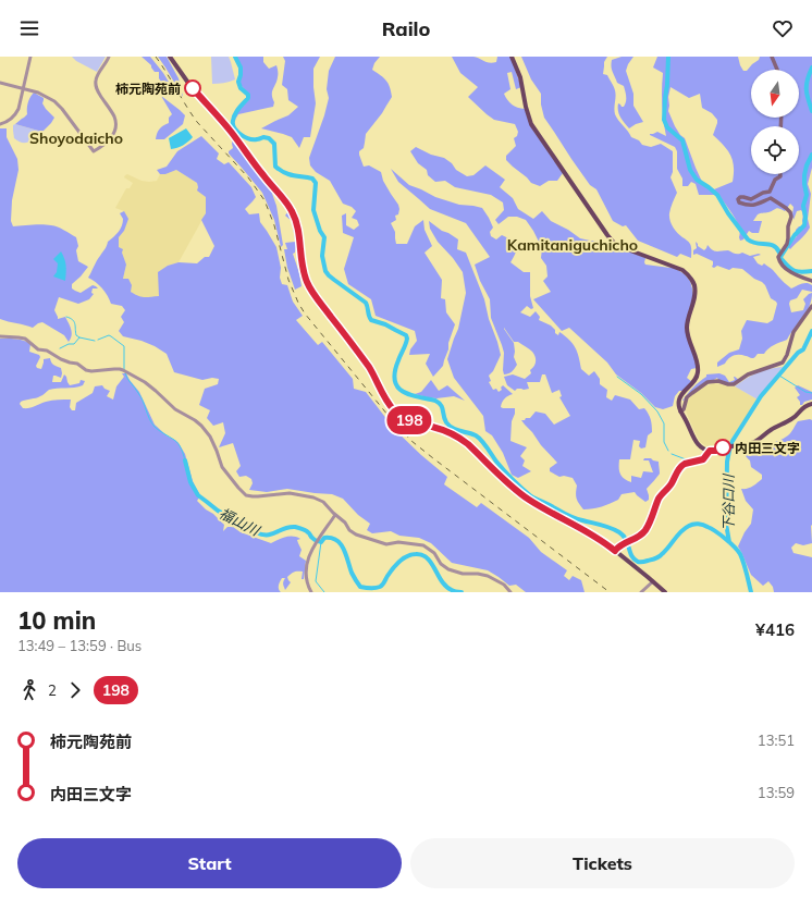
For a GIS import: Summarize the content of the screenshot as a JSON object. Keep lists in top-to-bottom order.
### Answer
{
  "districts": ["Shoyodaicho", "Kamitaniguchicho"],
  "water": ["下谷口川", "福山川"],
  "places": ["柿元陶苑前", "内田三文字"],
  "lines": ["bus line 198"],
  "north": "bottom",
  "page": {
    "header": "Railo",
    "on_map": "198",
    "heading": ["10 min", "13:49 – 13:59 · Bus", "¥416"],
    "legs": ["2", "198"],
    "list": [
      {
        "name": "柿元陶苑前",
        "value": "13:51"
      },
      {
        "name": "内田三文字",
        "value": "13:59"
      }
    ],
    "buttons": ["Start", "Tickets"]
  }
}
